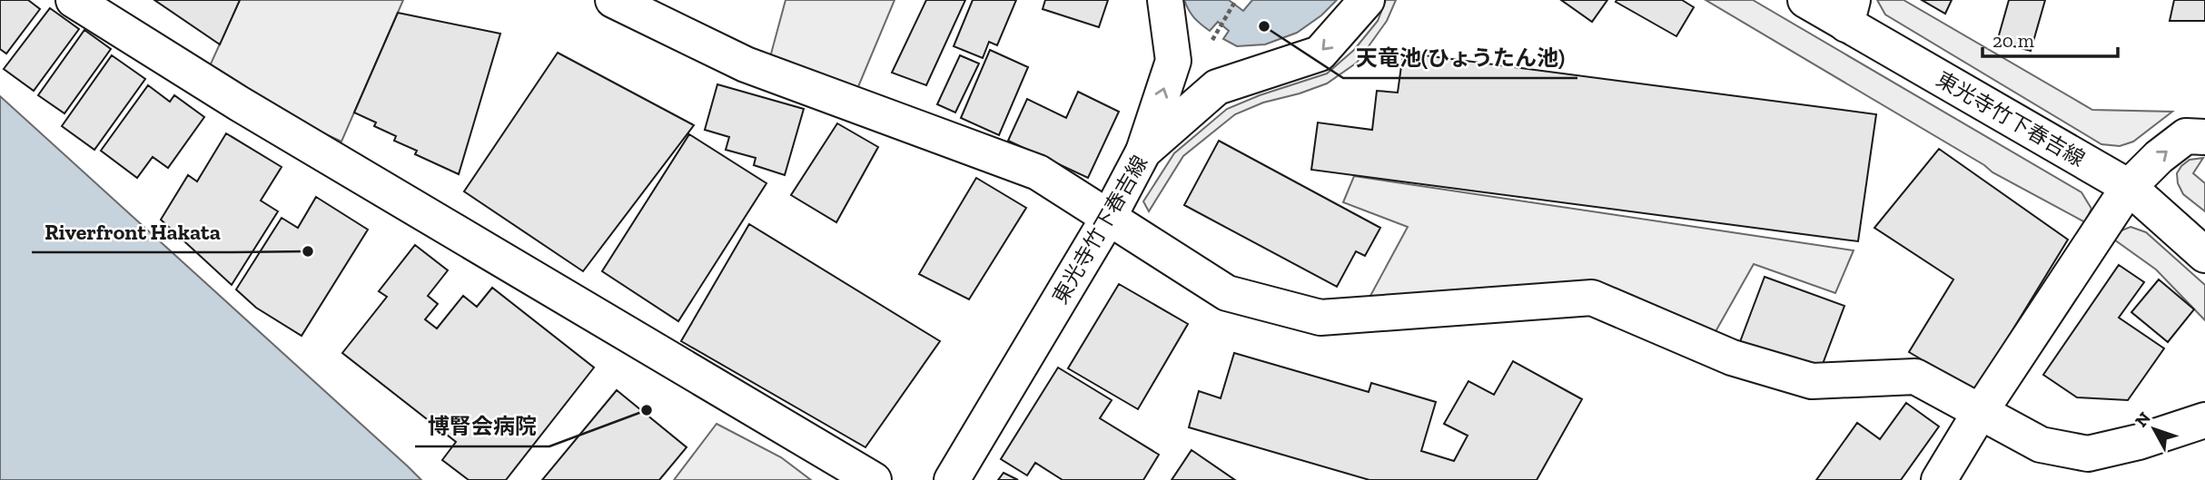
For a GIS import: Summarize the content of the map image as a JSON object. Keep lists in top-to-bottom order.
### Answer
{
  "streets": {
    "street": ["東光寺竹下春吉線"]
  },
  "places": ["天竜池(ひょうたん池)", "Riverfront Hakata", "博腎会病院"],
  "scale_bar": "20 m",
  "north": "top left"
}
